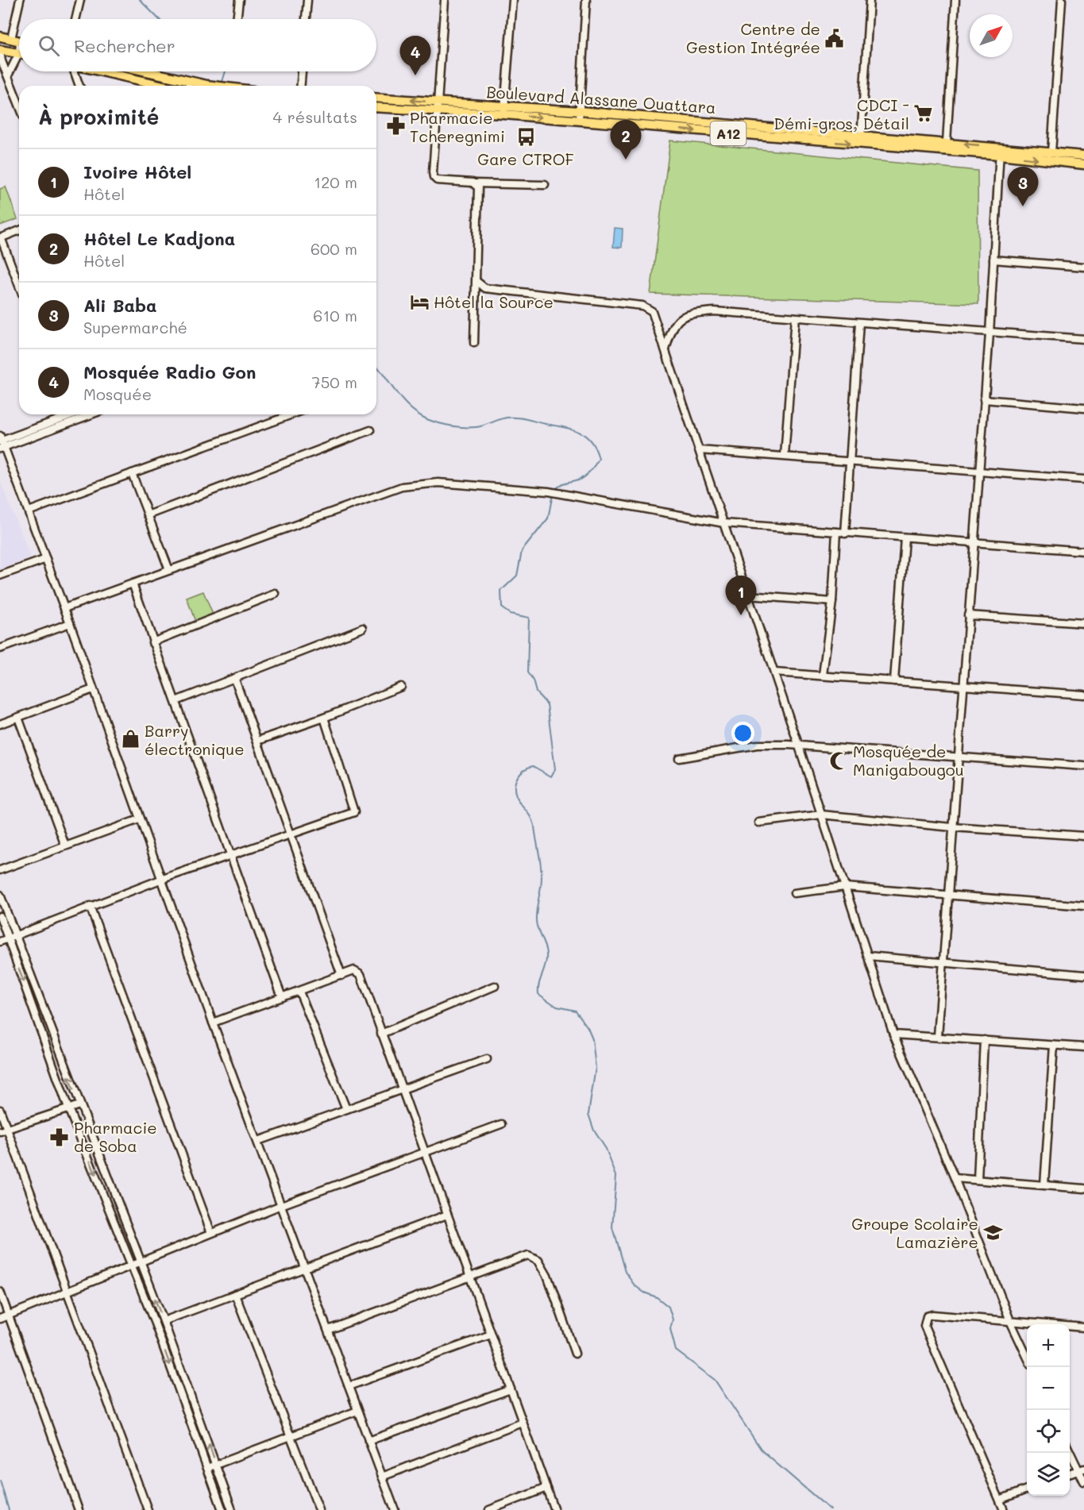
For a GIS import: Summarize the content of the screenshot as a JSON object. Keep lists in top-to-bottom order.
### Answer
{
  "streets": {
    "main road": ["Boulevard Alassane Ouattara", "A12"]
  },
  "places": {
    "public building": ["Centre de Gestion Intégrée"],
    "supermarket": ["CDCI - Démi-gros, Détail"],
    "pharmacy": ["Pharmacie Tcheregnimi", "Pharmacie de Soba"],
    "bus stop": ["Gare CTROF"],
    "hotel": ["Hôtel la Source"],
    "shop": ["Barry électronique"],
    "mosque": ["Mosquée de Manigabougou"],
    "school or university": ["Groupe Scolaire Lamazière"]
  },
  "north": "top right",
  "page": {
    "search": "Rechercher",
    "pins": [
      "4",
      "2",
      "3",
      "1"
    ],
    "heading": ["À proximité", "4 résultats"],
    "list": [
      {
        "mark": "1",
        "name": "Ivoire Hôtel",
        "note": "Hôtel",
        "value": "120 m"
      },
      {
        "mark": "2",
        "name": "Hôtel Le Kadjona",
        "note": "Hôtel",
        "value": "600 m"
      },
      {
        "mark": "3",
        "name": "Ali Baba",
        "note": "Supermarché",
        "value": "610 m"
      },
      {
        "mark": "4",
        "name": "Mosquée Radio Gon",
        "note": "Mosquée",
        "value": "750 m"
      }
    ],
    "map_buttons": ["+", "−"]
  }
}
